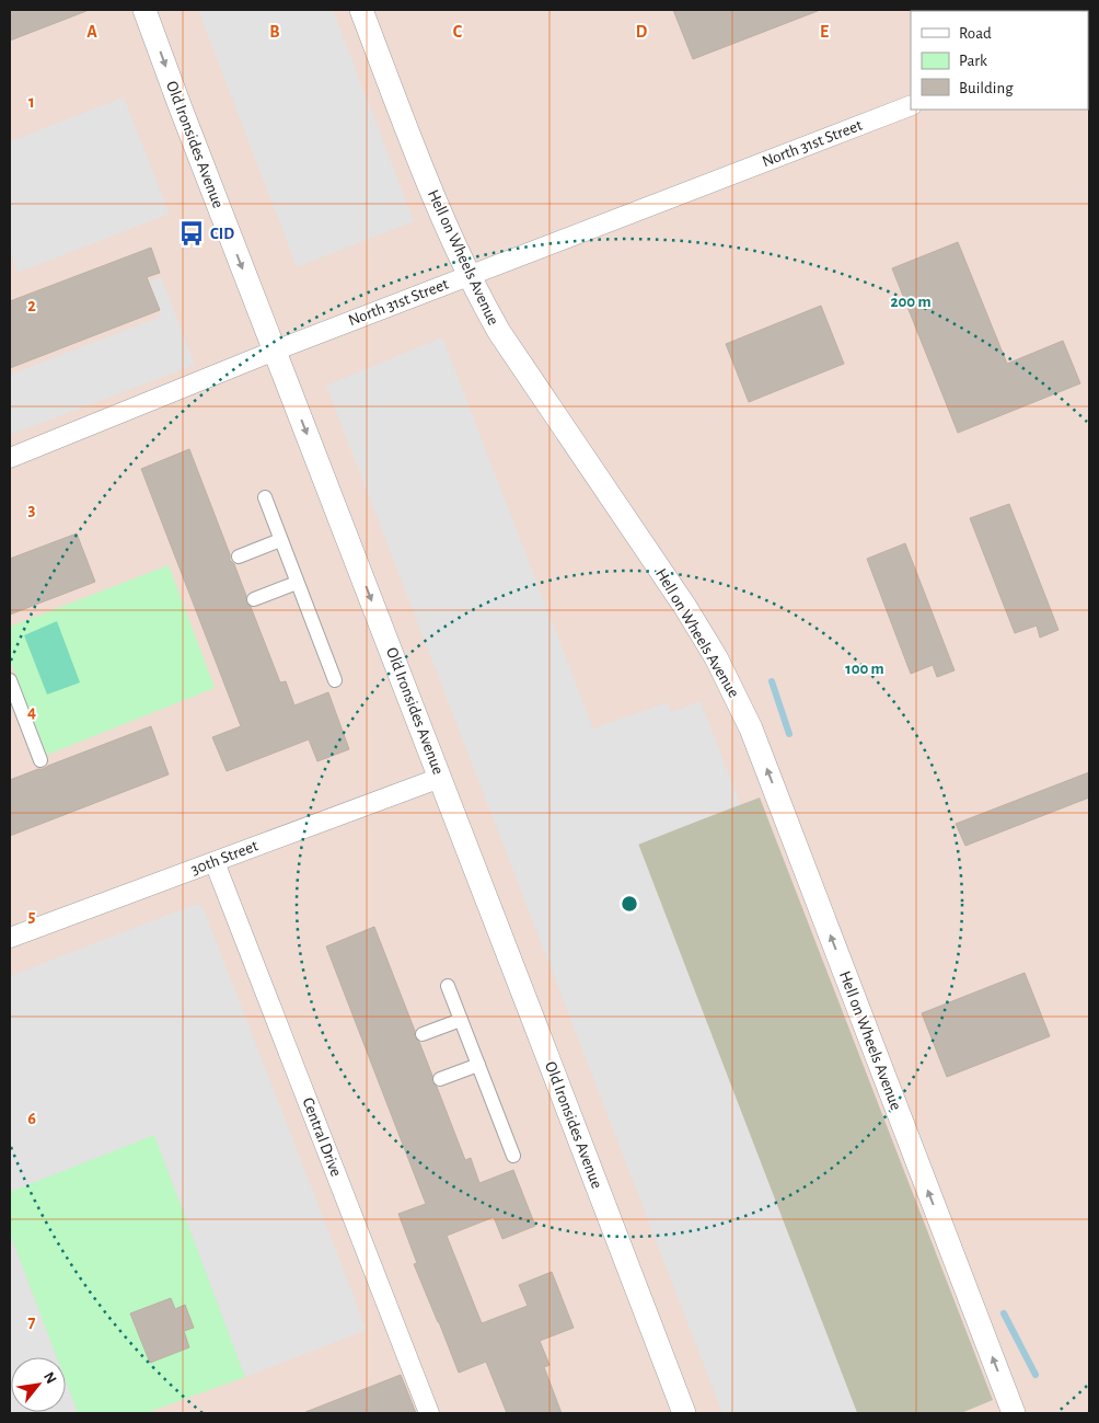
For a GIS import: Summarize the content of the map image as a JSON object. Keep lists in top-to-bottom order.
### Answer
{
  "streets": {
    "street": [
      "North 31st Street",
      "Old Ironsides Avenue",
      "Hell on Wheels Avenue",
      "30th Street",
      "Central Drive"
    ]
  },
  "crossings": [
    ["North 31st Street", "Old Ironsides Avenue"],
    ["North 31st Street", "Hell on Wheels Avenue"],
    ["Old Ironsides Avenue", "30th Street"],
    ["30th Street", "Central Drive"]
  ],
  "one_way": ["Old Ironsides Avenue", "Hell on Wheels Avenue"],
  "places": {
    "bus stop": ["CID"]
  },
  "legend": ["Road", "Park", "Building"],
  "north": "top right",
  "grid": {
    "columns": [
      "A",
      "B",
      "C",
      "D",
      "E"
    ],
    "rows": [
      "1",
      "2",
      "3",
      "4",
      "5",
      "6",
      "7"
    ]
  },
  "rings": ["200 m", "100 m"]
}
